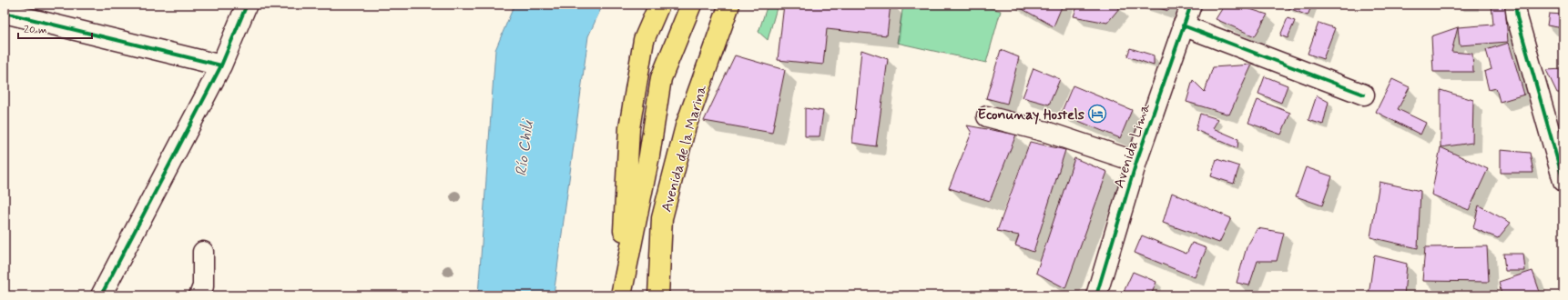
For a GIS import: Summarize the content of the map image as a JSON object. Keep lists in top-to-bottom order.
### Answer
{
  "streets": {
    "main road": ["Avenida de la Marina"],
    "street": ["Avenida Lima"]
  },
  "water": ["Río Chili"],
  "places": {
    "hotel": ["Econunay Hostels"]
  },
  "scale_bar": "20 m"
}
